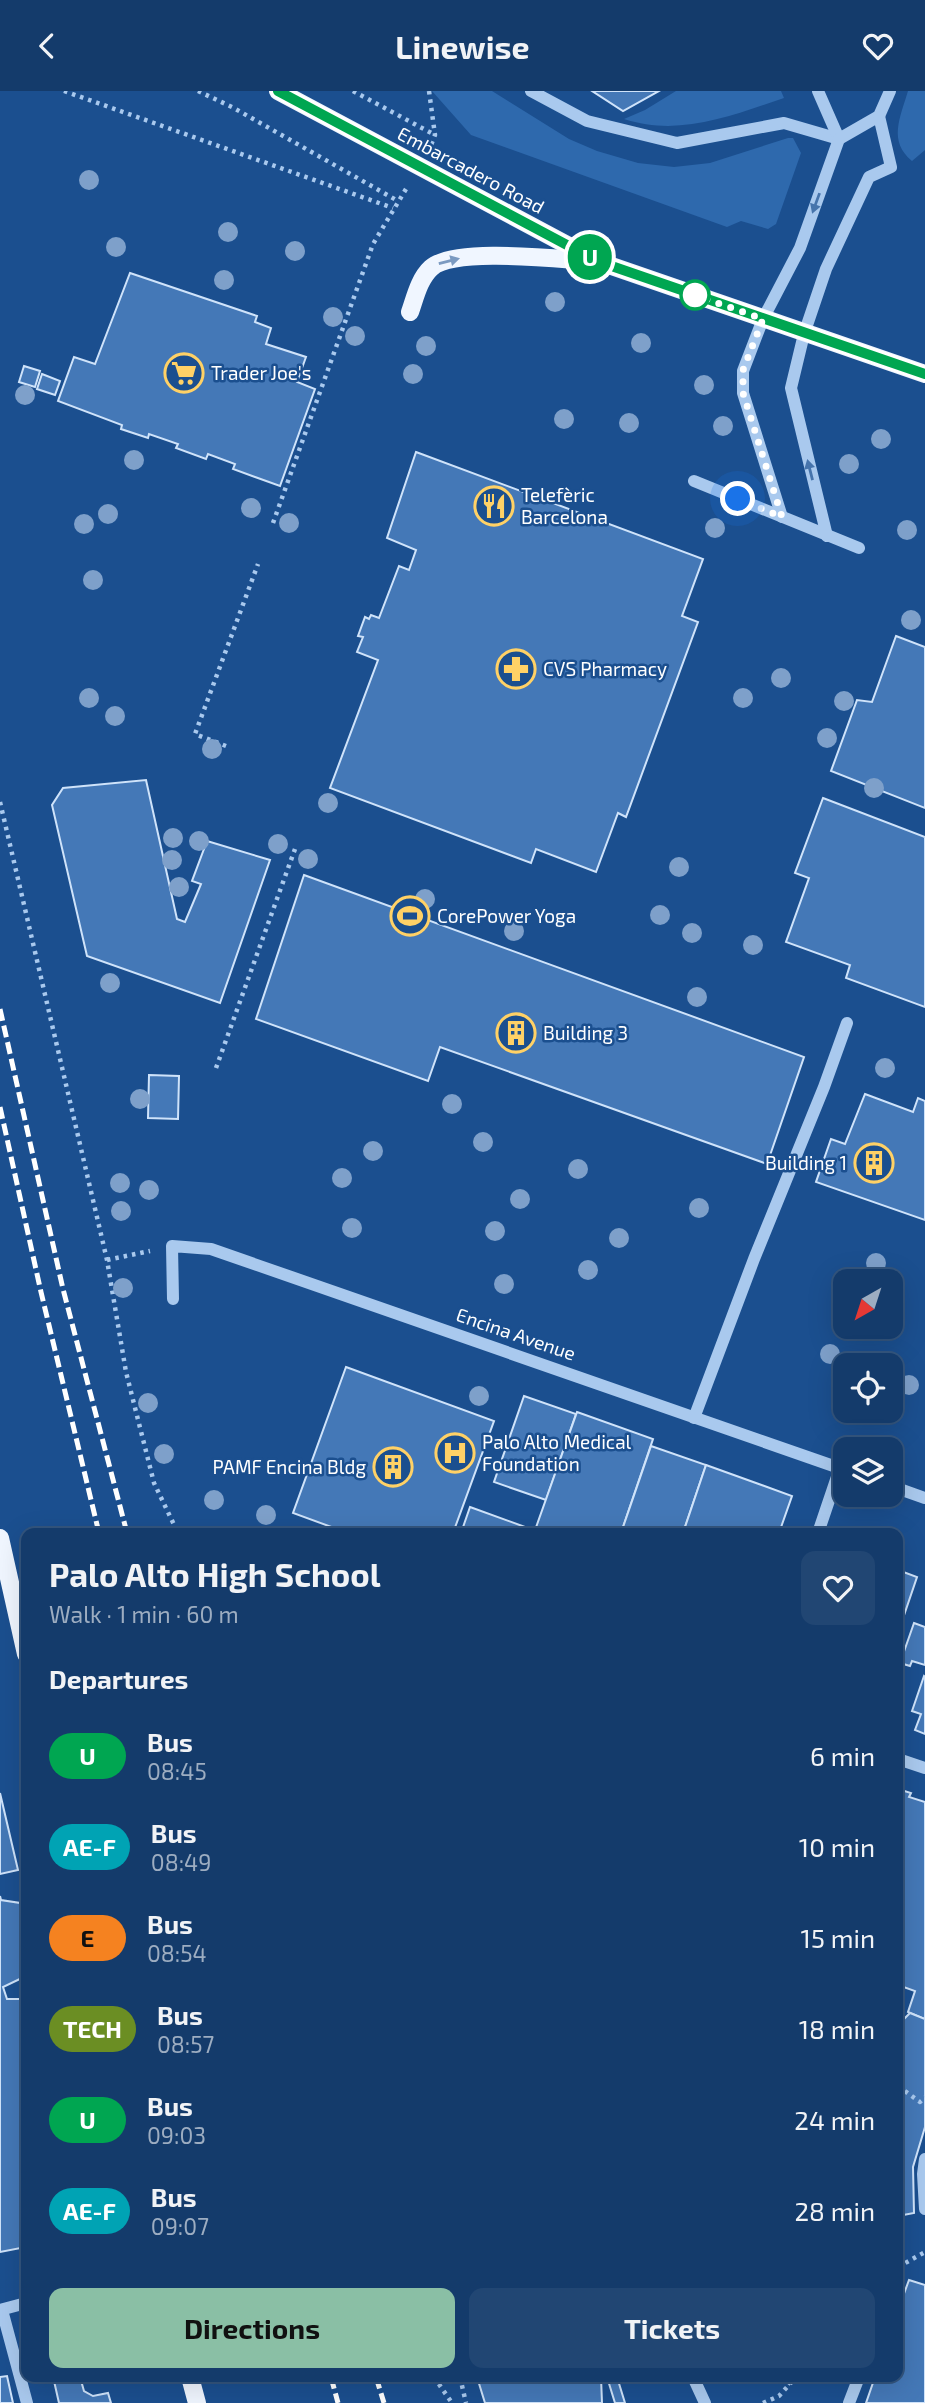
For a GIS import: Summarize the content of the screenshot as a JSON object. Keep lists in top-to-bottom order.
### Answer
{
  "streets": {
    "main road": ["Embarcadero Road"],
    "street": ["Encina Avenue"]
  },
  "places": {
    "supermarket": ["Trader Joe's"],
    "restaurant": ["Telefèric Barcelona"],
    "pharmacy": ["CVS Pharmacy"],
    "sports": ["CorePower Yoga"],
    "building": ["Building 3", "Building 1", "PAMF Encina Bldg"],
    "hospital": ["Palo Alto Medical Foundation"]
  },
  "lines": ["bus line U"],
  "north": "bottom left",
  "page": {
    "header": "Linewise",
    "on_map": "U",
    "heading": [
      ["Palo Alto High School", "Walk · 1 min · 60 m"],
      "Departures"
    ],
    "list": [
      {
        "mark": "U",
        "name": "Bus",
        "note": "08:45",
        "value": "6 min"
      },
      {
        "mark": "AE-F",
        "name": "Bus",
        "note": "08:49",
        "value": "10 min"
      },
      {
        "mark": "E",
        "name": "Bus",
        "note": "08:54",
        "value": "15 min"
      },
      {
        "mark": "TECH",
        "name": "Bus",
        "note": "08:57",
        "value": "18 min"
      },
      {
        "mark": "U",
        "name": "Bus",
        "note": "09:03",
        "value": "24 min"
      },
      {
        "mark": "AE-F",
        "name": "Bus",
        "note": "09:07",
        "value": "28 min"
      }
    ],
    "buttons": ["Directions", "Tickets"]
  }
}
